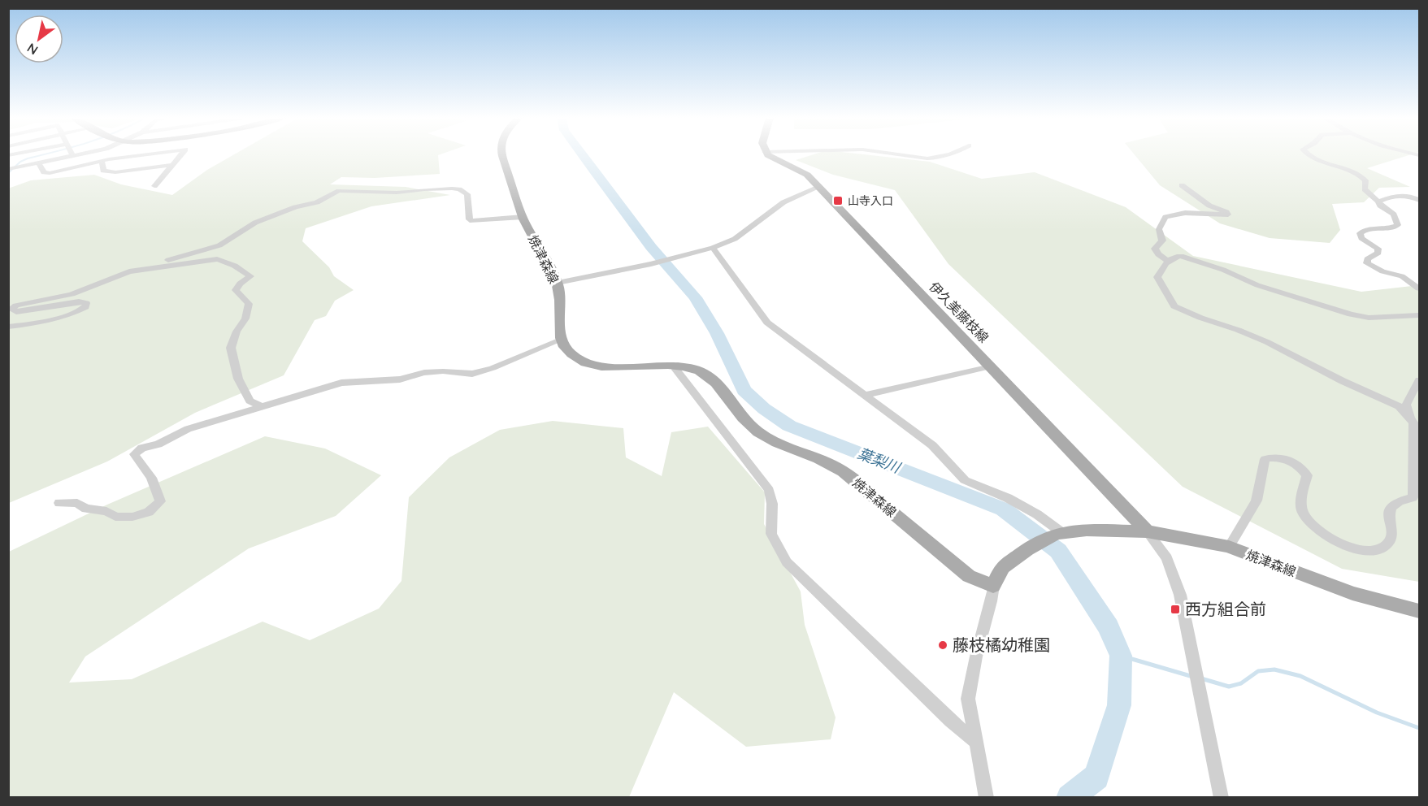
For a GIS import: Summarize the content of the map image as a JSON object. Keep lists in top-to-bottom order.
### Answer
{
  "streets": {
    "main road": ["焼津森線", "伊久美藤枝線"]
  },
  "crossings": [
    ["焼津森線", "伊久美藤枝線"]
  ],
  "water": ["葉梨川"],
  "places": {
    "transit": ["山寺入口", "西方組合前"],
    "other": ["藤枝橘幼稚園"]
  },
  "north": "bottom left"
}
